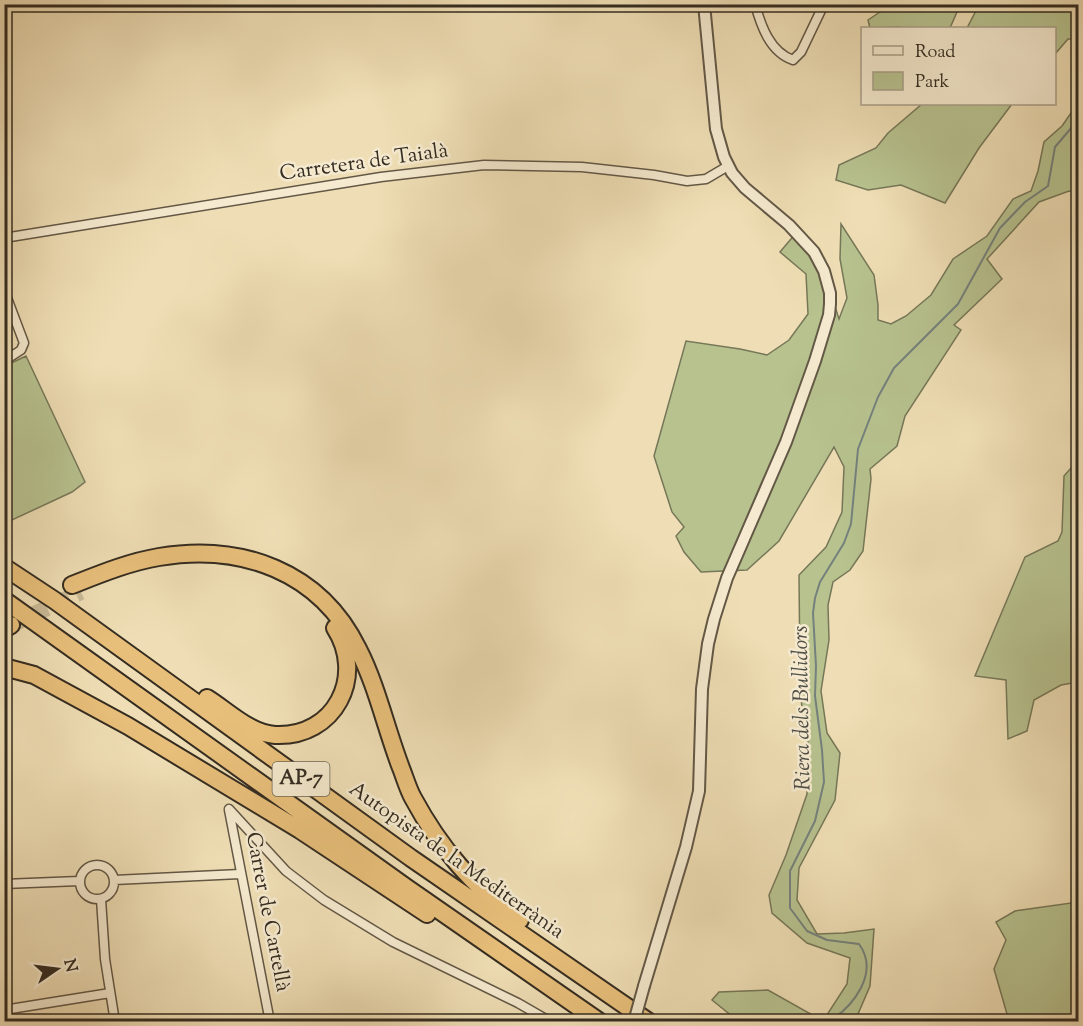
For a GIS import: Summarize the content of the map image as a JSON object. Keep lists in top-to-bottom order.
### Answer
{
  "streets": {
    "highway": ["AP-7", "Autopista de la Mediterrània"],
    "street": ["Carretera de Taialà", "Carrer de Cartellà"]
  },
  "water": ["Riera dels Bullidors"],
  "legend": ["Road", "Park"],
  "north": "right"
}
